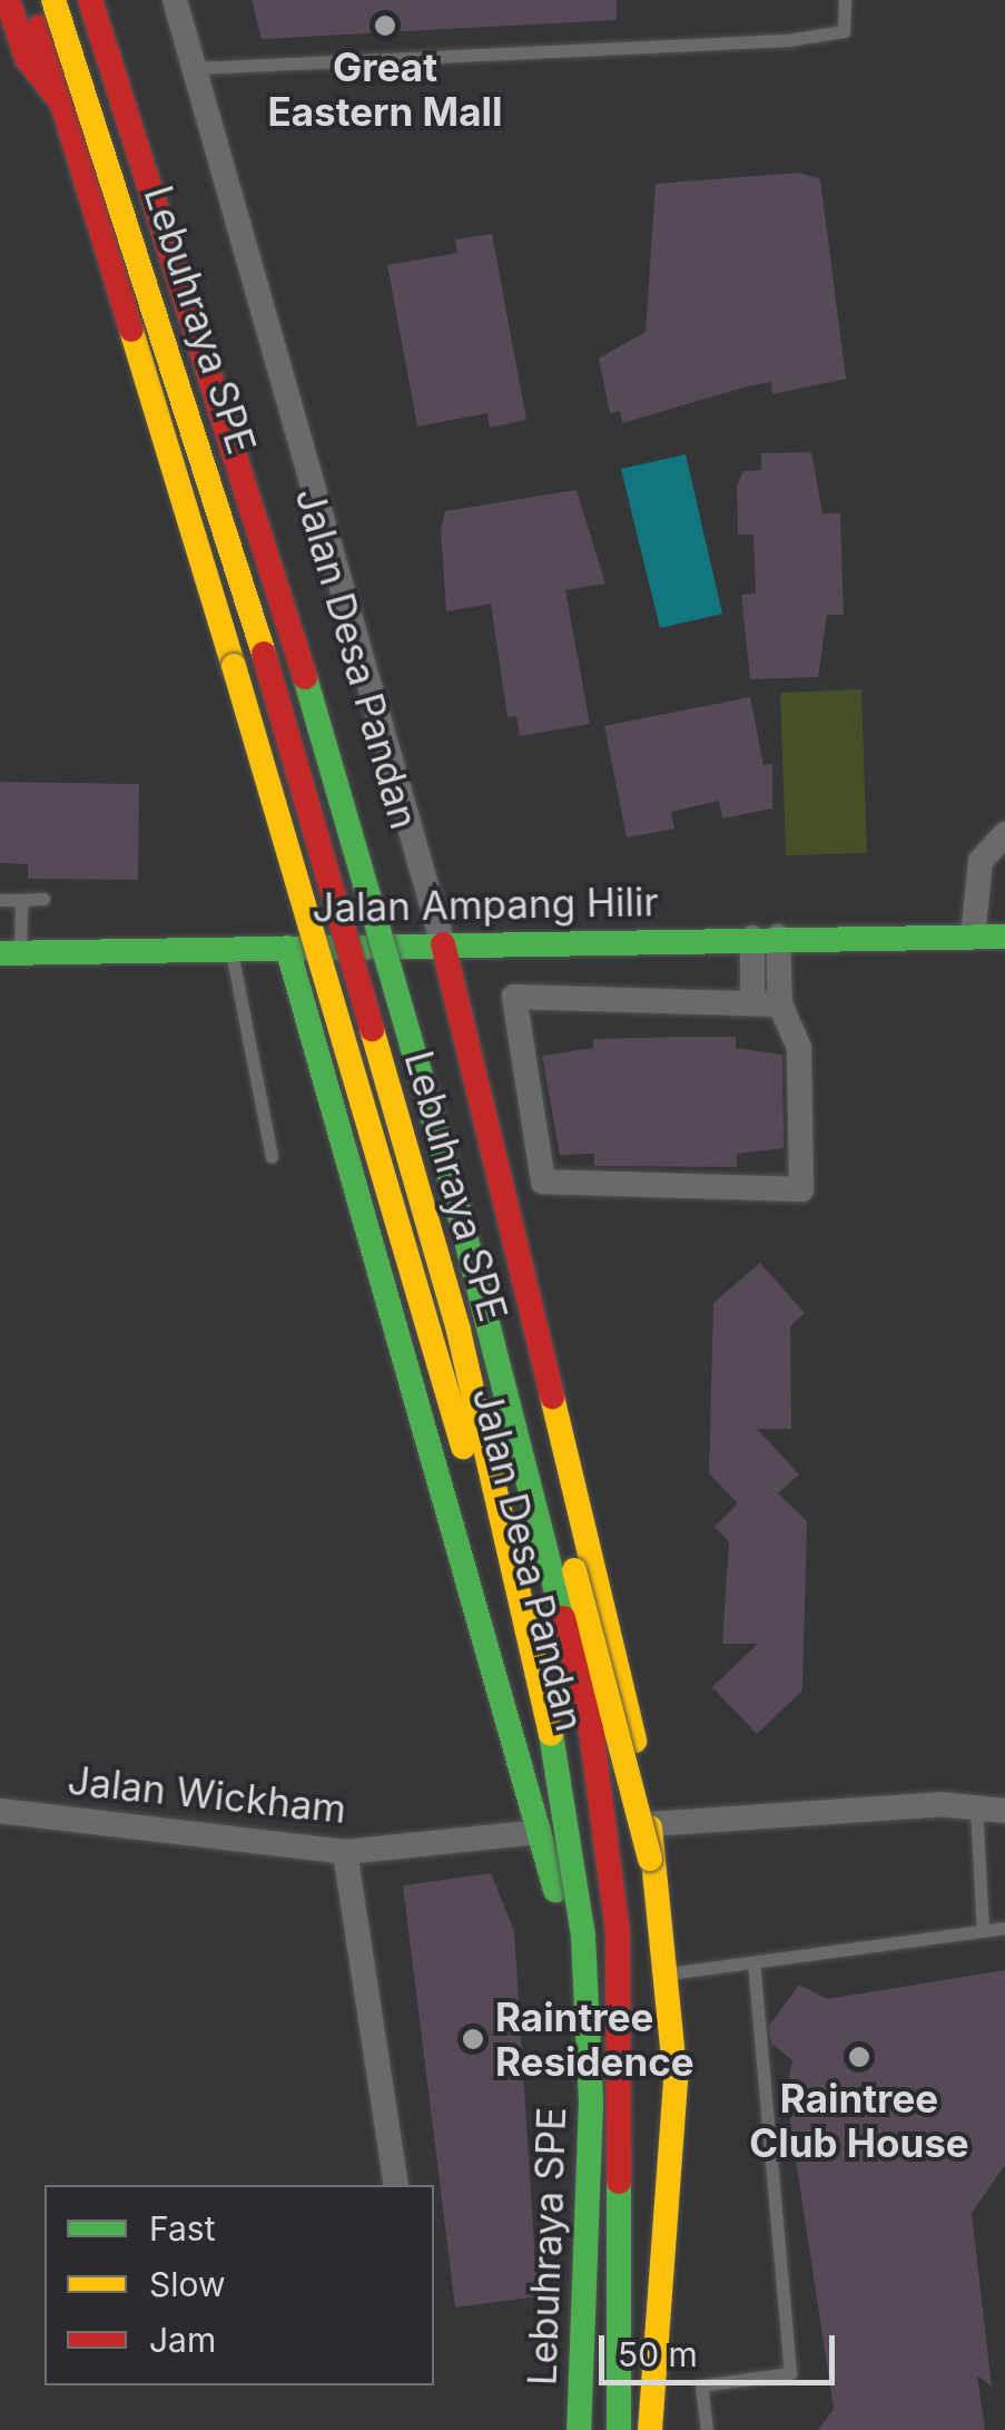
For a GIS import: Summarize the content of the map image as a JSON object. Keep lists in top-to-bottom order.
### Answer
{
  "streets": {
    "main road": ["Lebuhraya SPE", "Jalan Desa Pandan", "Jalan Ampang Hilir"],
    "street": ["Jalan Wickham"]
  },
  "places": ["Great Eastern Mall", "Raintree Residence", "Raintree Club House"],
  "legend": ["Fast", "Slow", "Jam"],
  "scale_bar": "50 m"
}
